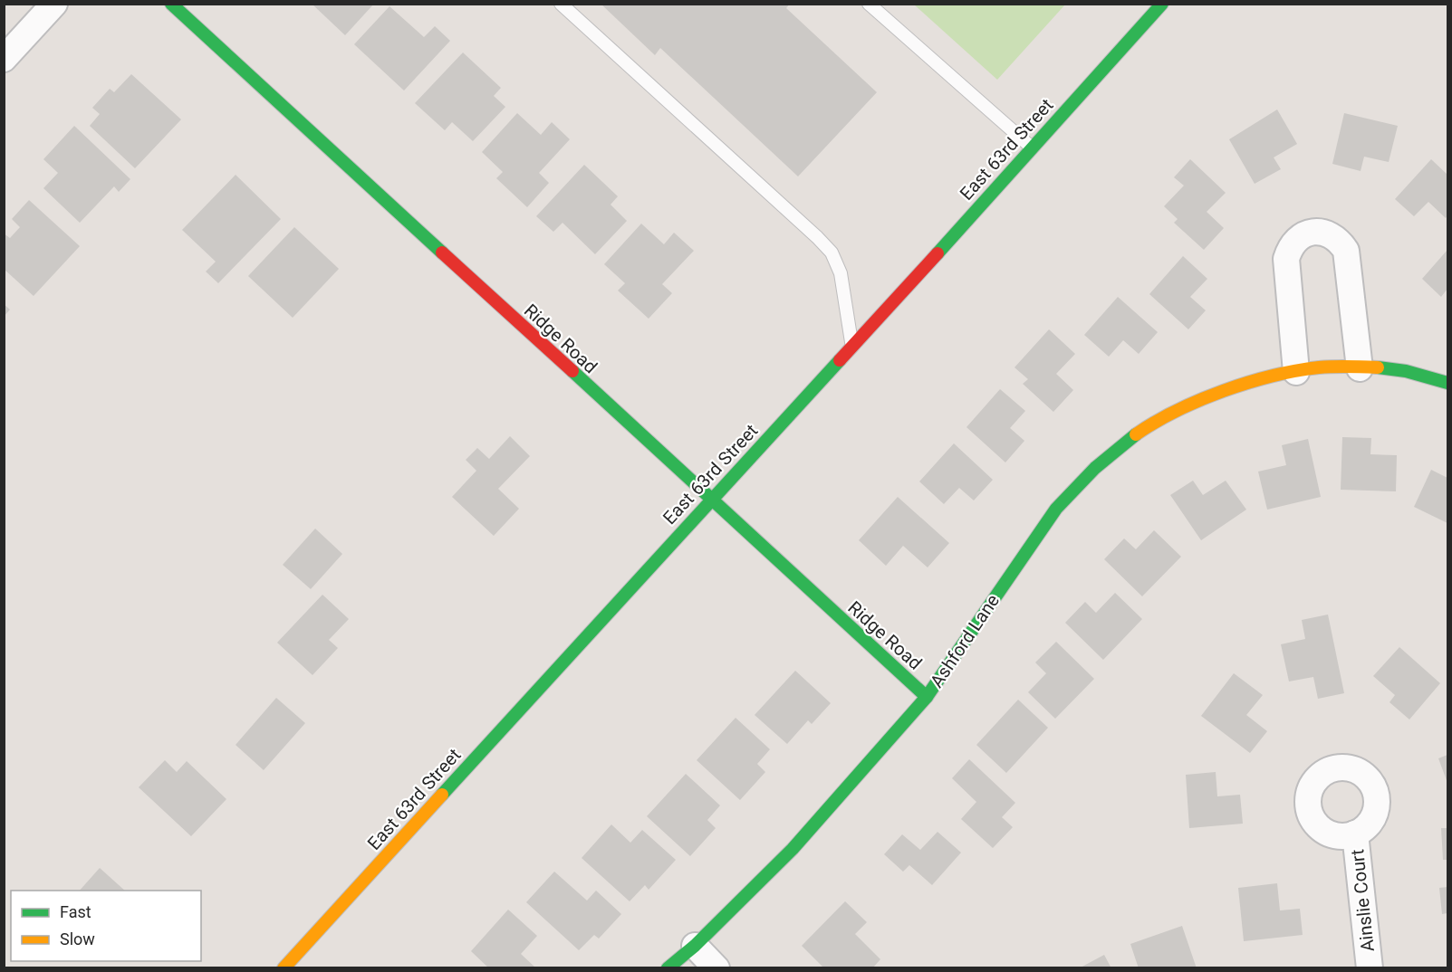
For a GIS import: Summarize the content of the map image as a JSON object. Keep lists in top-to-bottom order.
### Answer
{
  "streets": {
    "street": [
      "East 63rd Street",
      "Ridge Road",
      "Ashford Lane",
      "Ainslie Court"
    ]
  },
  "crossings": [
    ["East 63rd Street", "Ridge Road"],
    ["Ridge Road", "Ashford Lane"]
  ],
  "legend": ["Fast", "Slow"]
}
